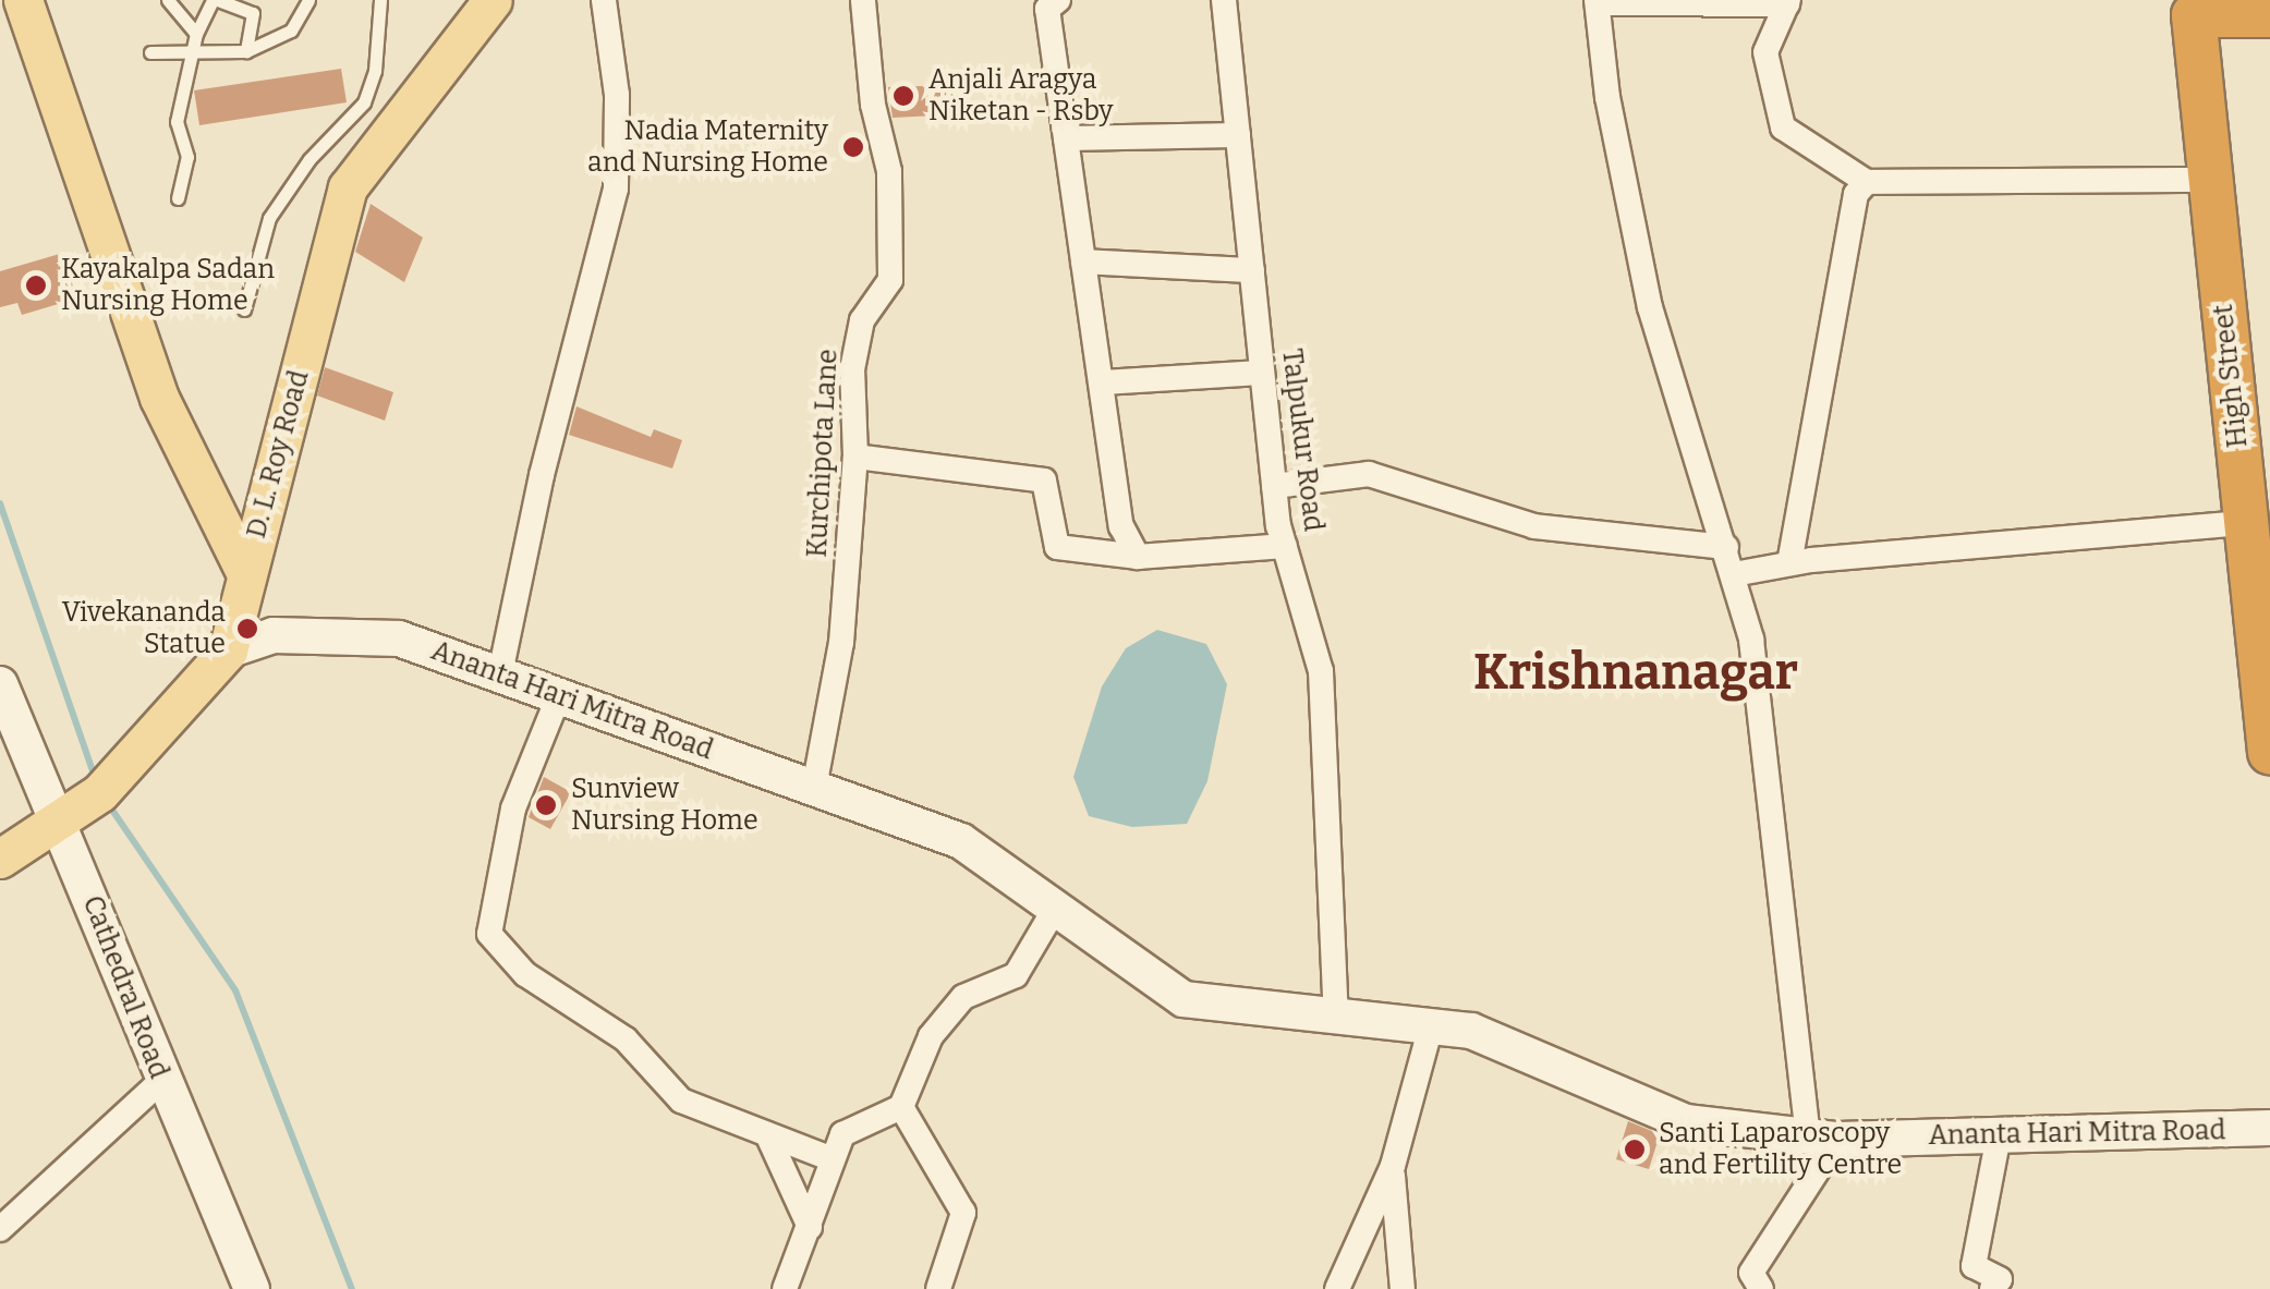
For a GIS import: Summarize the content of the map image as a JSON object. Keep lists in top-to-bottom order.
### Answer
{
  "streets": {
    "highway": ["High Street"],
    "main road": ["D. L. Roy Road", "Ananta Hari Mitra Road", "Cathedral Road"],
    "street": ["Talpukur Road", "Kurchipota Lane"]
  },
  "crossings": [
    ["Talpukur Road", "Ananta Hari Mitra Road"],
    ["Kurchipota Lane", "Ananta Hari Mitra Road"],
    ["D. L. Roy Road", "Ananta Hari Mitra Road"],
    ["D. L. Roy Road", "Cathedral Road"]
  ],
  "districts": ["Krishnanagar"],
  "places": [
    "Anjali Aragya Niketan - Rsby",
    "Nadia Maternity and Nursing Home",
    "Kayakalpa Sadan Nursing Home",
    "Vivekananda Statue",
    "Sunview Nursing Home",
    "Santi Laparoscopy and Fertility Centre"
  ]
}
